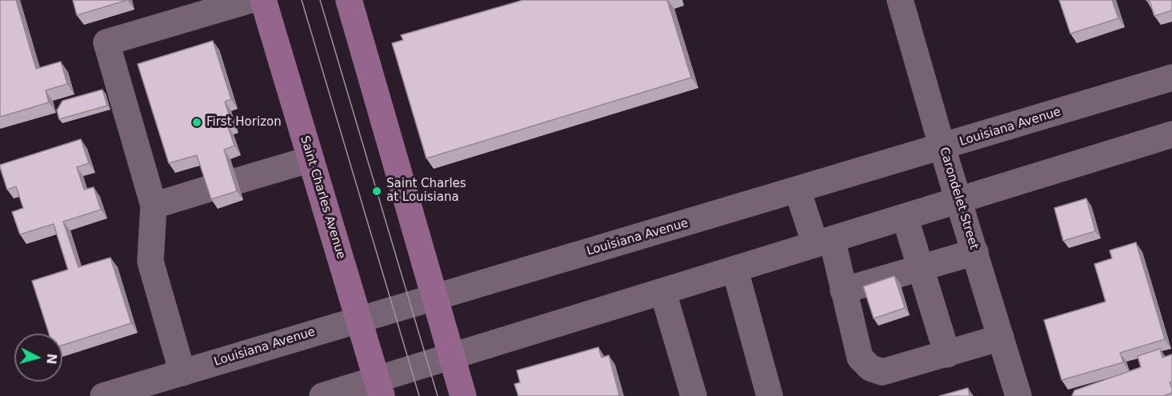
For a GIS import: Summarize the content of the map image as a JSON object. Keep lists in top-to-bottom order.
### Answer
{
  "streets": {
    "main road": ["Saint Charles Avenue"],
    "street": ["Louisiana Avenue", "Carondelet Street"]
  },
  "crossings": [
    ["Louisiana Avenue", "Saint Charles Avenue"],
    ["Louisiana Avenue", "Carondelet Street"]
  ],
  "places": ["First Horizon", "Saint Charles at Louisiana"],
  "north": "right"
}
